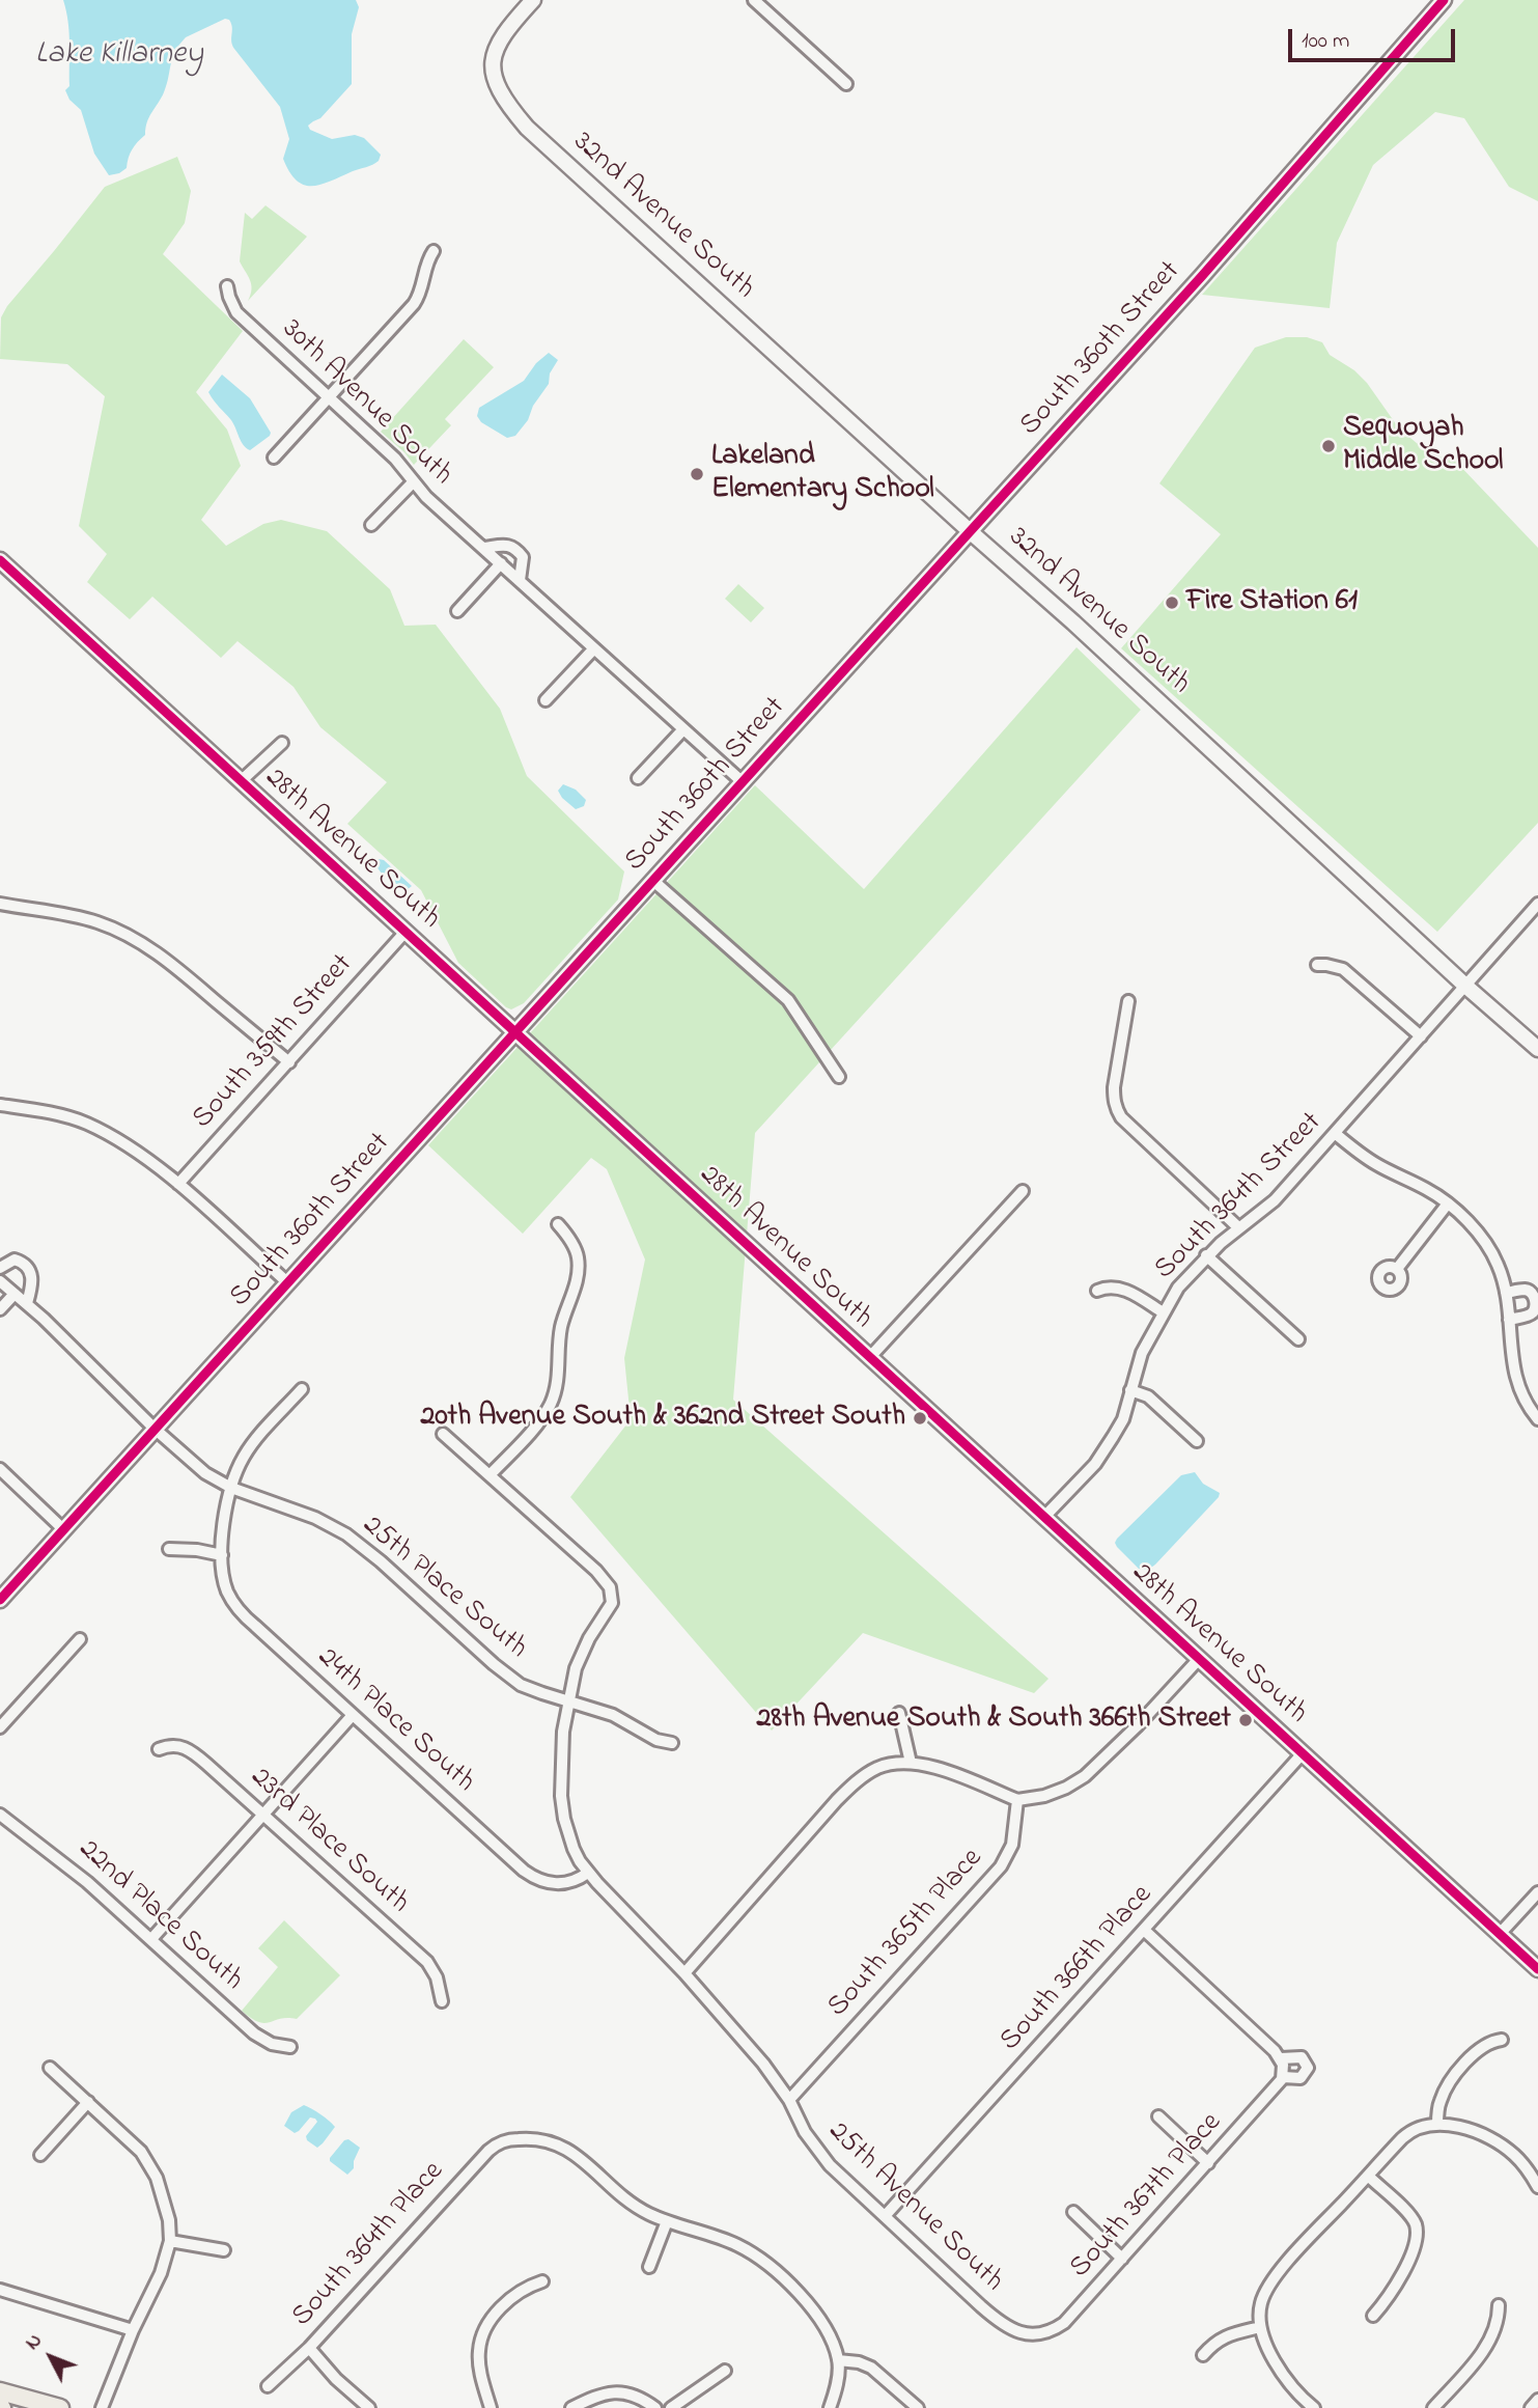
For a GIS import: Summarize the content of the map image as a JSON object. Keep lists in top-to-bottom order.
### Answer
{
  "streets": {
    "street": [
      "32nd Avenue South",
      "South 360th Street",
      "30th Avenue South",
      "28th Avenue South",
      "South 359th Street",
      "South 364th Street",
      "25th Place South",
      "24th Place South",
      "23rd Place South",
      "22nd Place South",
      "South 365th Place",
      "South 366th Place",
      "South 367th Place",
      "25th Avenue South",
      "South 364th Place"
    ]
  },
  "crossings": [
    ["32nd Avenue South", "South 360th Street"],
    ["32nd Avenue South", "South 364th Street"],
    ["South 360th Street", "30th Avenue South"],
    ["South 360th Street", "28th Avenue South"],
    ["South 360th Street", "25th Place South"],
    ["28th Avenue South", "South 359th Street"],
    ["28th Avenue South", "South 364th Street"],
    ["28th Avenue South", "South 366th Place"],
    ["25th Place South", "24th Place South"],
    ["25th Place South", "25th Avenue South"],
    ["24th Place South", "25th Avenue South"],
    ["South 365th Place", "25th Avenue South"],
    ["South 366th Place", "25th Avenue South"],
    ["South 367th Place", "25th Avenue South"]
  ],
  "water": ["Lake Killarney"],
  "places": [
    "Sequoyah Middle School",
    "Lakeland Elementary School",
    "Fire Station 61",
    "20th Avenue South & 362nd Street South",
    "28th Avenue South & South 366th Street"
  ],
  "scale_bar": "100 m",
  "north": "top left"
}
